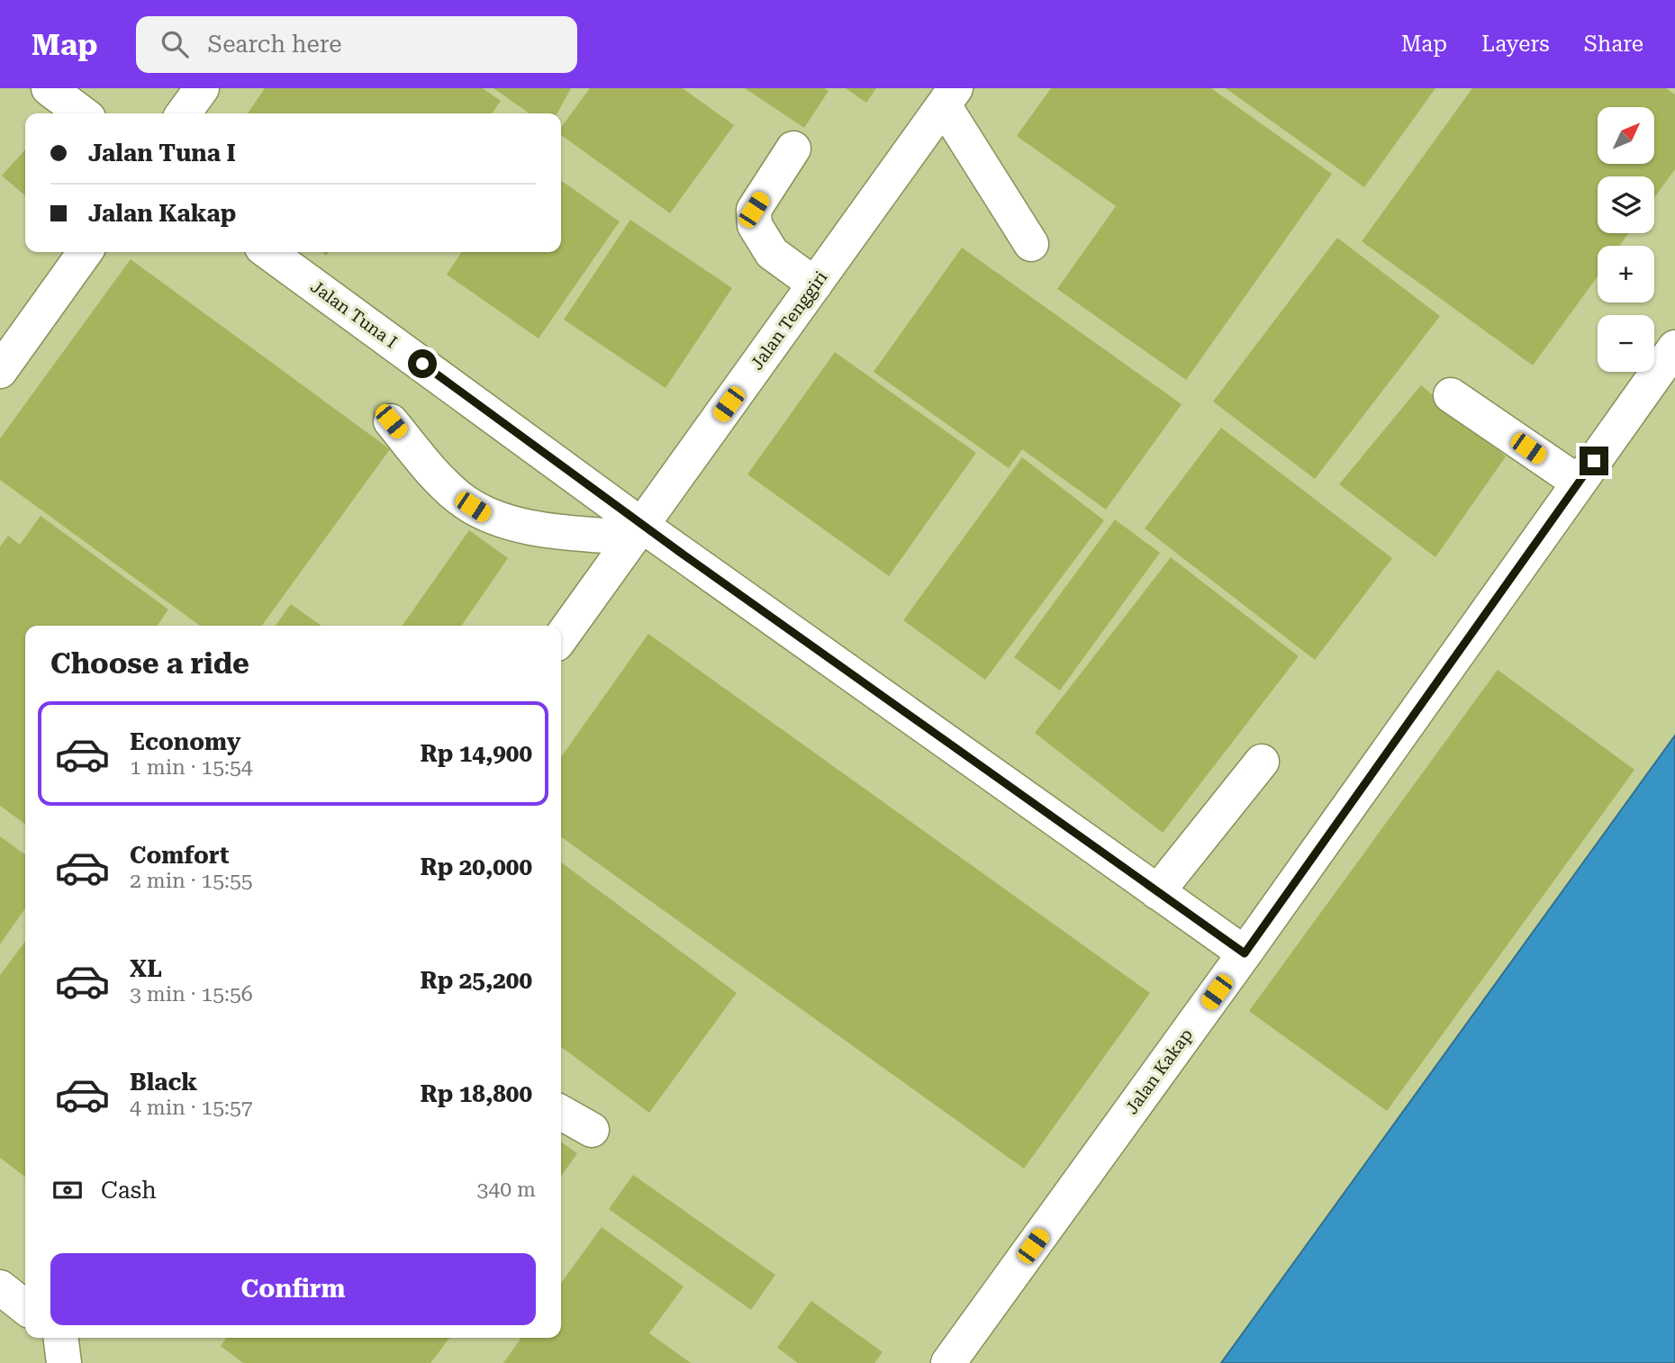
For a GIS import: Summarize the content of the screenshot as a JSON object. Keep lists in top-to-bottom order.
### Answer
{
  "streets": {
    "street": ["Jalan Tuna I", "Jalan Tenggiri", "Jalan Kakap"]
  },
  "crossings": [
    ["Jalan Tuna I", "Jalan Tenggiri"],
    ["Jalan Tuna I", "Jalan Kakap"]
  ],
  "north": "top right",
  "page": {
    "header": "Map",
    "search": "Search here",
    "nav": ["Map", "Layers", "Share"],
    "map_buttons": ["+", "−"],
    "banner": ["Jalan Tuna I", "Jalan Kakap"],
    "heading": "Choose a ride",
    "list": [
      {
        "name": "Economy",
        "note": "1 min · 15:54",
        "value": "Rp 14,900"
      },
      {
        "name": "Comfort",
        "note": "2 min · 15:55",
        "value": "Rp 20,000"
      },
      {
        "name": "XL",
        "note": "3 min · 15:56",
        "value": "Rp 25,200"
      },
      {
        "name": "Black",
        "note": "4 min · 15:57",
        "value": "Rp 18,800"
      }
    ],
    "pay": ["Cash", "340 m"],
    "buttons": "Confirm"
  }
}
